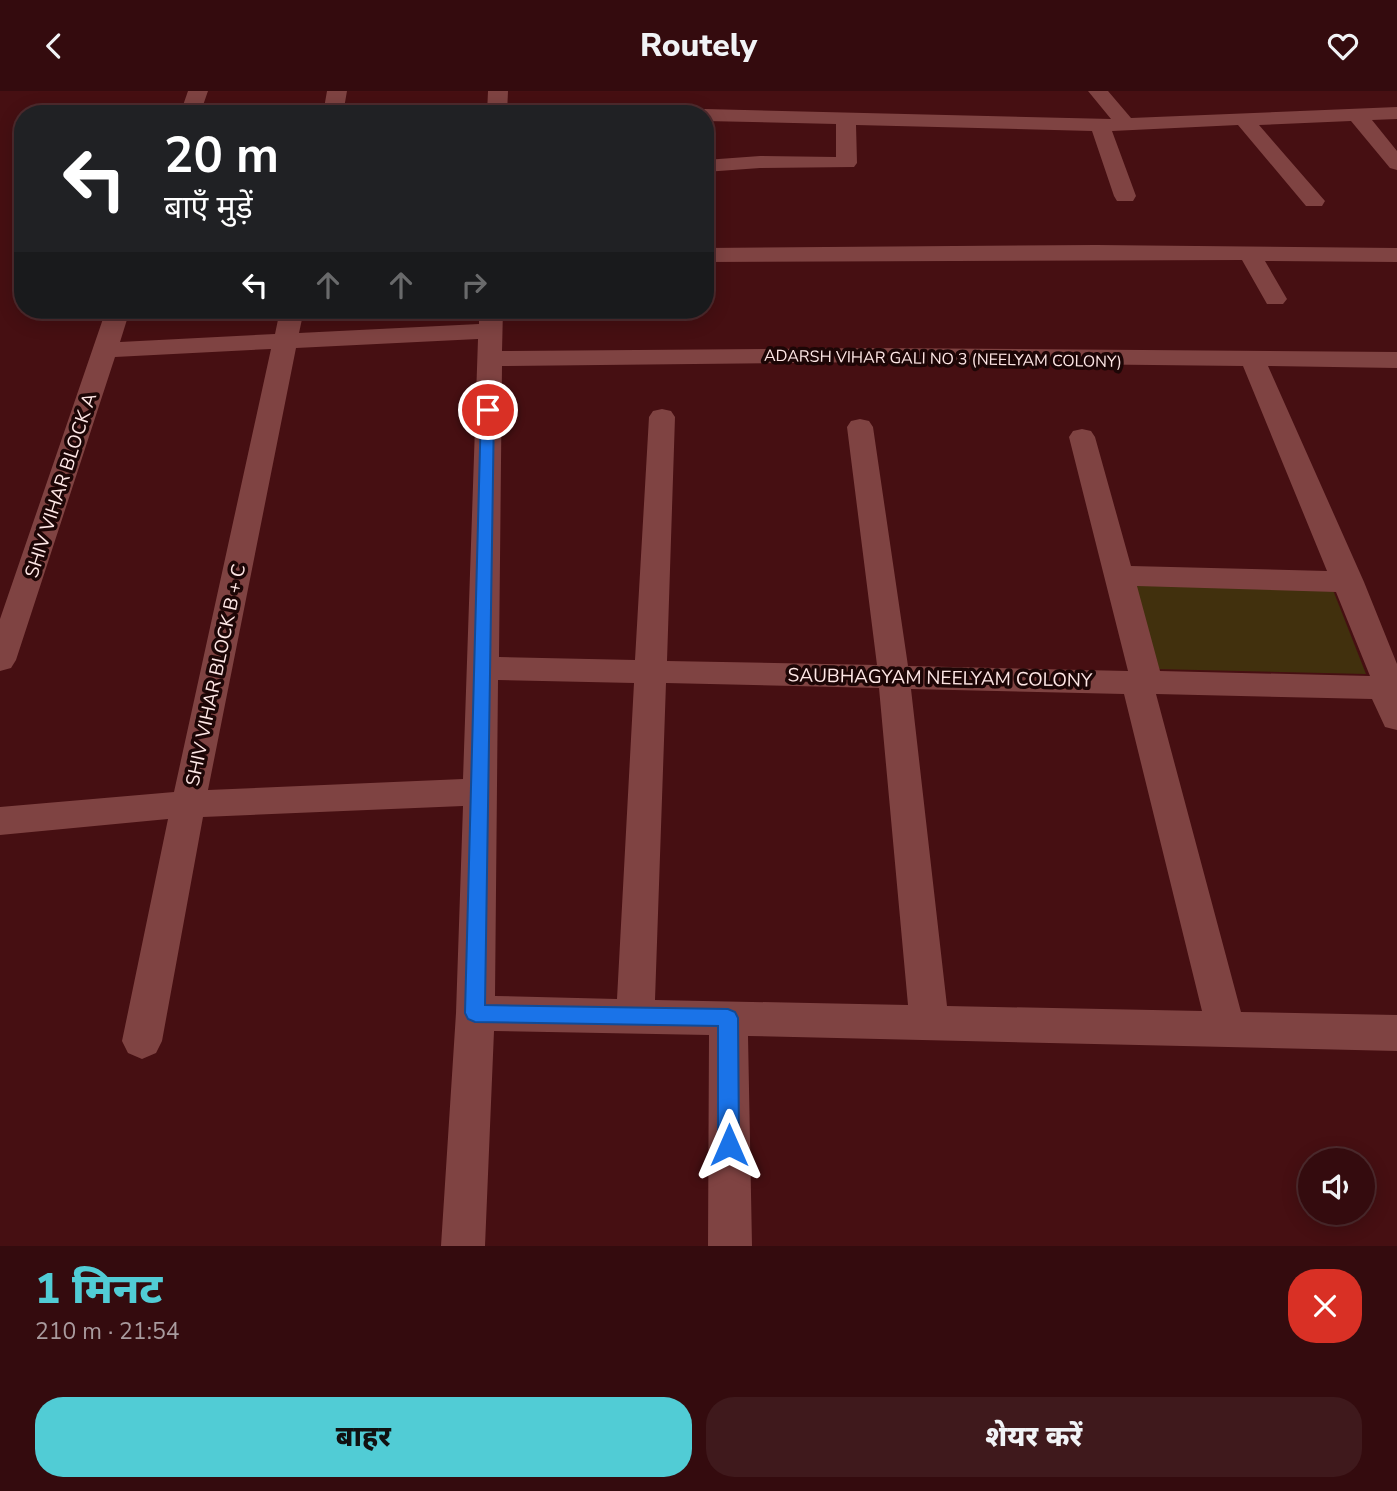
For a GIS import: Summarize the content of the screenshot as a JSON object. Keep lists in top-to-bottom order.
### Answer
{
  "streets": {
    "street": [
      "ADARSH VIHAR GALI NO 3 (NEELYAM COLONY)",
      "SHIV VIHAR BLOCK A",
      "SHIV VIHAR BLOCK B + C",
      "SAUBHAGYAM NEELYAM COLONY"
    ]
  },
  "crossings": [
    ["ADARSH VIHAR GALI NO 3 (NEELYAM COLONY)", "SHIV VIHAR BLOCK A"],
    ["ADARSH VIHAR GALI NO 3 (NEELYAM COLONY)", "SHIV VIHAR BLOCK B + C"]
  ],
  "page": {
    "header": "Routely",
    "turn": ["20 m", "बाएँ मुड़ें"],
    "heading": ["1 मिनट", "210 m · 21:54"],
    "buttons": ["बाहर", "शेयर करें"]
  }
}
